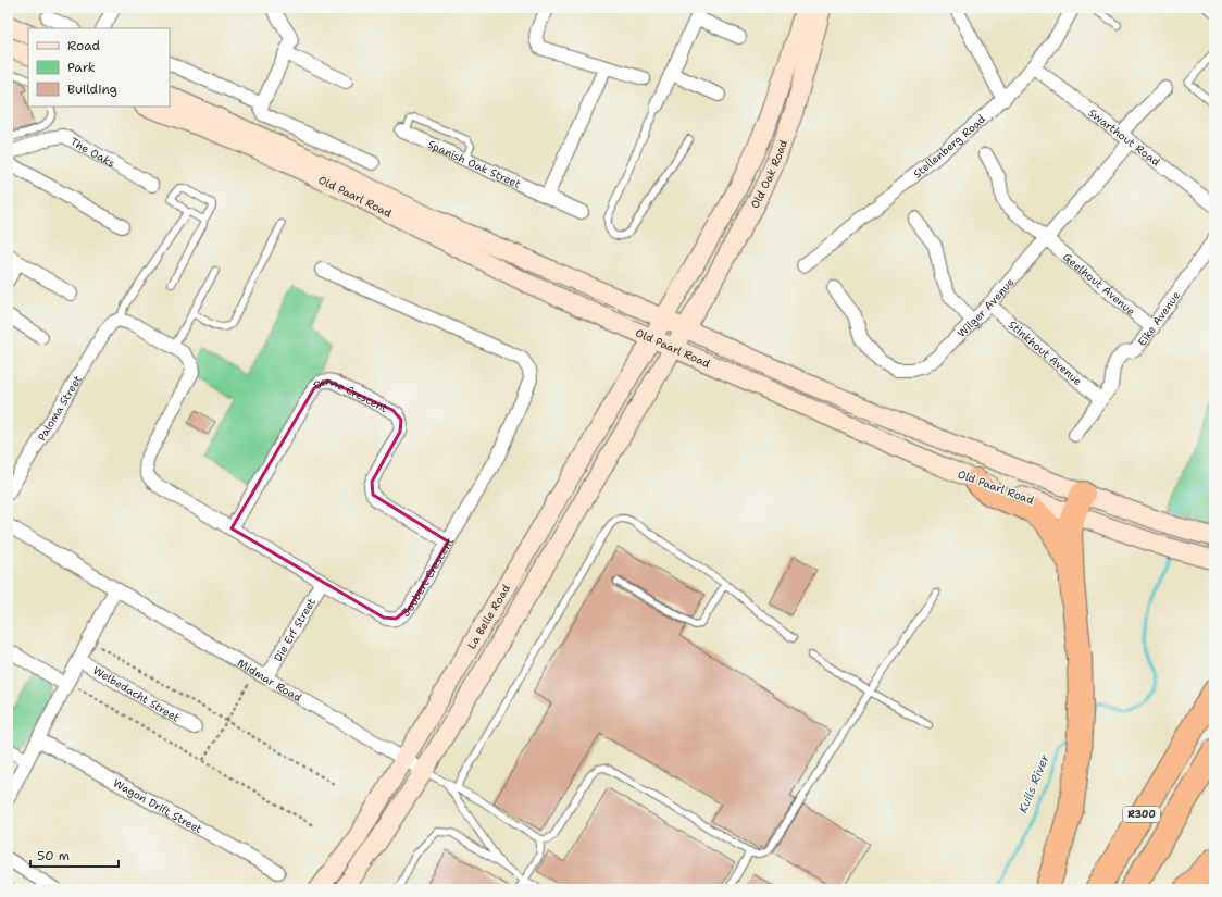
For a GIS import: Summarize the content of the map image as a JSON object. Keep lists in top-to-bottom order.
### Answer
{
  "streets": {
    "highway": ["R300"],
    "main road": ["Old Oak Road", "Old Paarl Road", "La Belle Road"],
    "street": [
      "Swarthout Road",
      "Stellenberg Road",
      "The Oaks",
      "Spanish Oak Street",
      "Geelhout Avenue",
      "Wilger Avenue",
      "Eike Avenue",
      "Stinkhout Avenue",
      "Denne Crescent",
      "Paloma Street",
      "Joubert Crescent",
      "Die Erf Street",
      "Midmar Road",
      "Welbedacht Street",
      "Wagon Drift Street"
    ]
  },
  "crossings": [
    ["Swarthout Road", "Stellenberg Road"],
    ["Swarthout Road", "Wilger Avenue"],
    ["Old Oak Road", "Old Paarl Road"],
    ["Old Oak Road", "La Belle Road"],
    ["Old Paarl Road", "La Belle Road"],
    ["Geelhout Avenue", "Wilger Avenue"],
    ["Geelhout Avenue", "Eike Avenue"],
    ["Wilger Avenue", "Stinkhout Avenue"],
    ["Eike Avenue", "Stinkhout Avenue"],
    ["Denne Crescent", "Joubert Crescent"],
    ["Joubert Crescent", "Die Erf Street"],
    ["La Belle Road", "Midmar Road"],
    ["Die Erf Street", "Midmar Road"]
  ],
  "water": ["Kuils River"],
  "legend": ["Road", "Park", "Building"],
  "scale_bar": "50 m"
}
